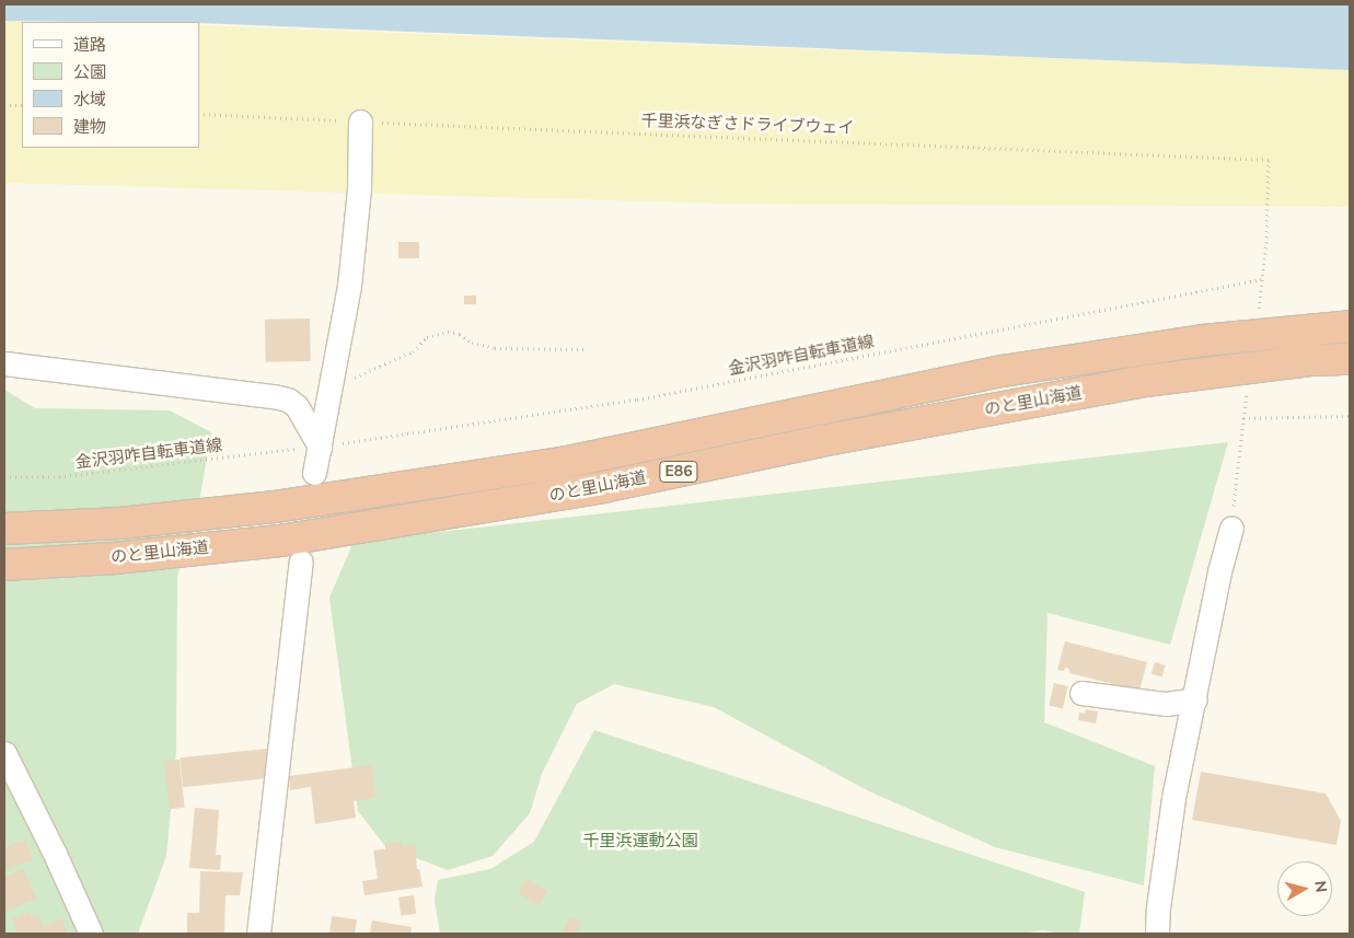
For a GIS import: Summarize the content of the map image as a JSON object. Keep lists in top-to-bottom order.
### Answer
{
  "streets": {
    "highway": ["のと里山海道", "E86"],
    "path": ["千里浜なぎさドライブウェイ", "金沢羽咋自転車道線"]
  },
  "crossings": [
    ["千里浜なぎさドライブウェイ", "金沢羽咋自転車道線"]
  ],
  "parks": ["千里浜運動公園"],
  "legend": [
    "道路",
    "公園",
    "水域",
    "建物"
  ],
  "north": "right"
}
